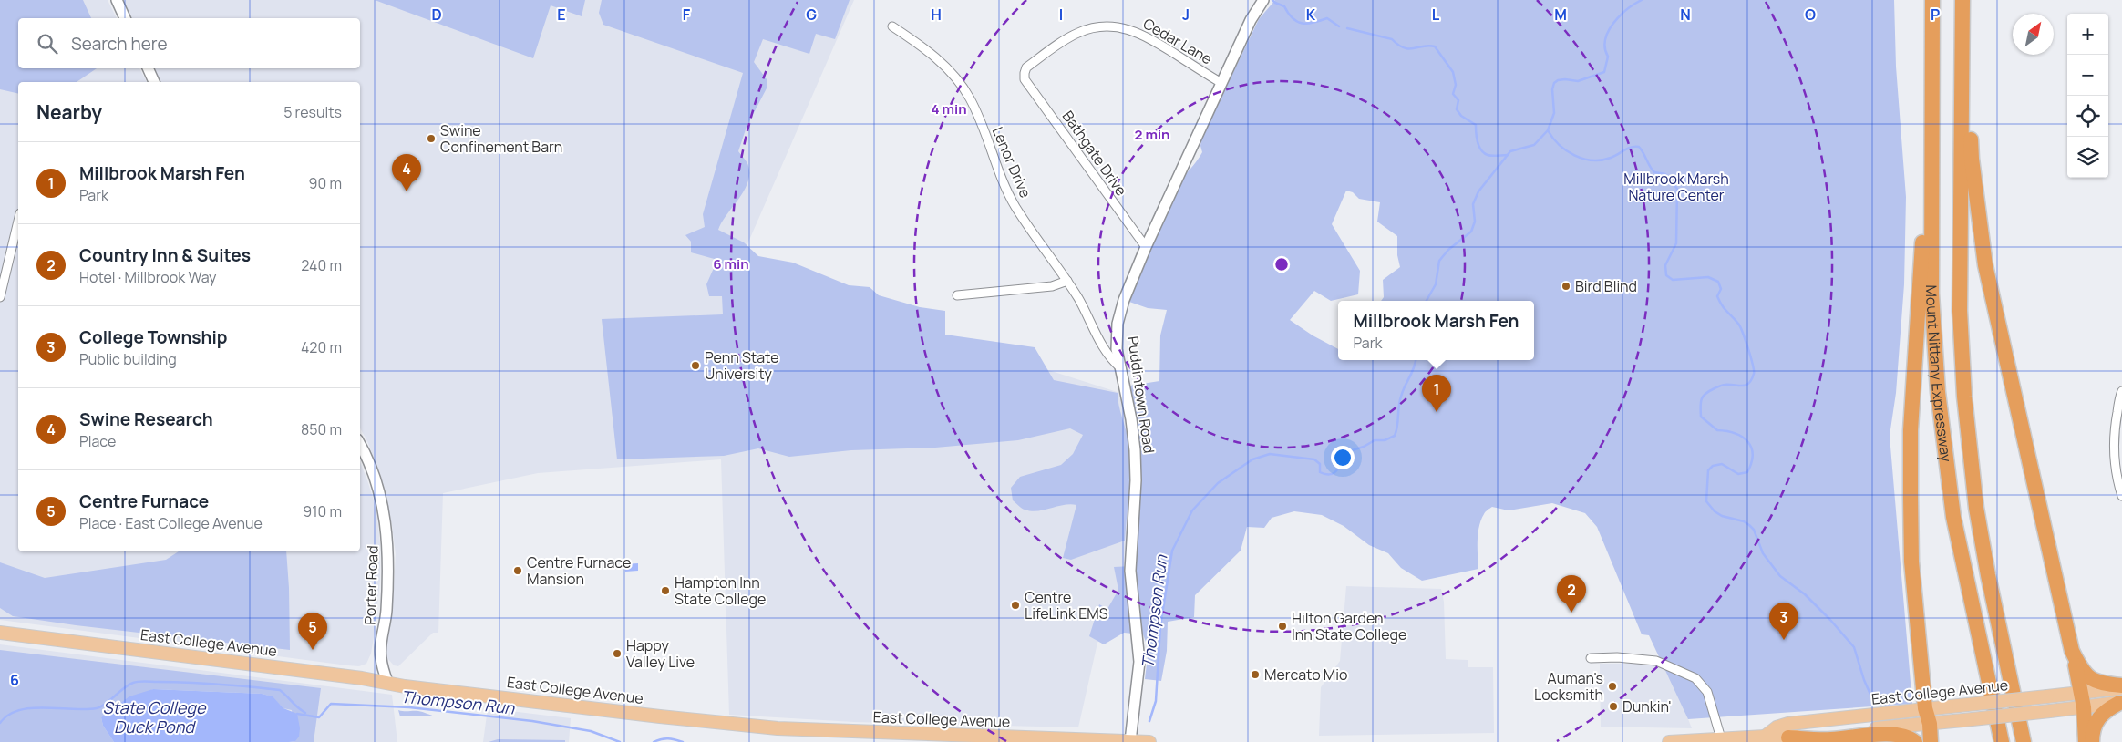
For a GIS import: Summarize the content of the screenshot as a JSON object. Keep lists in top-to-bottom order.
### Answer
{
  "streets": {
    "highway": ["Mount Nittany Expressway"],
    "main road": ["East College Avenue"],
    "street": [
      "Cedar Lane",
      "Bathgate Drive",
      "Lenor Drive",
      "Puddintown Road",
      "Porter Road"
    ]
  },
  "crossings": [
    ["Cedar Lane", "Bathgate Drive"],
    ["Cedar Lane", "Puddintown Road"],
    ["Bathgate Drive", "Puddintown Road"],
    ["Lenor Drive", "Puddintown Road"],
    ["Puddintown Road", "East College Avenue"],
    ["Porter Road", "East College Avenue"]
  ],
  "water": ["Thompson Run", "State College Duck Pond"],
  "parks": ["Millbrook Marsh Nature Center"],
  "places": [
    "Swine Confinement Barn",
    "Bird Blind",
    "Penn State University",
    "Centre Furnace Mansion",
    "Hampton Inn State College",
    "Centre LifeLink EMS",
    "Hilton Garden Inn State College",
    "Happy Valley Live",
    "Mercato Mio",
    "Auman's Locksmith",
    "Dunkin'"
  ],
  "north": "top right",
  "page": {
    "map_buttons": ["+", "−"],
    "search": "Search here",
    "heading": ["Nearby", "5 results"],
    "list": [
      {
        "mark": "1",
        "name": "Millbrook Marsh Fen",
        "note": "Park",
        "value": "90 m"
      },
      {
        "mark": "2",
        "name": "Country Inn & Suites",
        "note": "Hotel · Millbrook Way",
        "value": "240 m"
      },
      {
        "mark": "3",
        "name": "College Township",
        "note": "Public building",
        "value": "420 m"
      },
      {
        "mark": "4",
        "name": "Swine Research",
        "note": "Place",
        "value": "850 m"
      },
      {
        "mark": "5",
        "name": "Centre Furnace",
        "note": "Place · East College Avenue",
        "value": "910 m"
      }
    ],
    "pins": [
      "4",
      "1",
      "2",
      "3",
      "5"
    ],
    "popup": ["Millbrook Marsh Fen", "Park"]
  },
  "grid": {
    "columns": [
      "D",
      "E",
      "F",
      "G",
      "H",
      "I",
      "J",
      "K",
      "L",
      "M",
      "N",
      "O",
      "P"
    ],
    "rows": ["6"]
  },
  "rings": ["4 min", "2 min", "6 min"]
}
